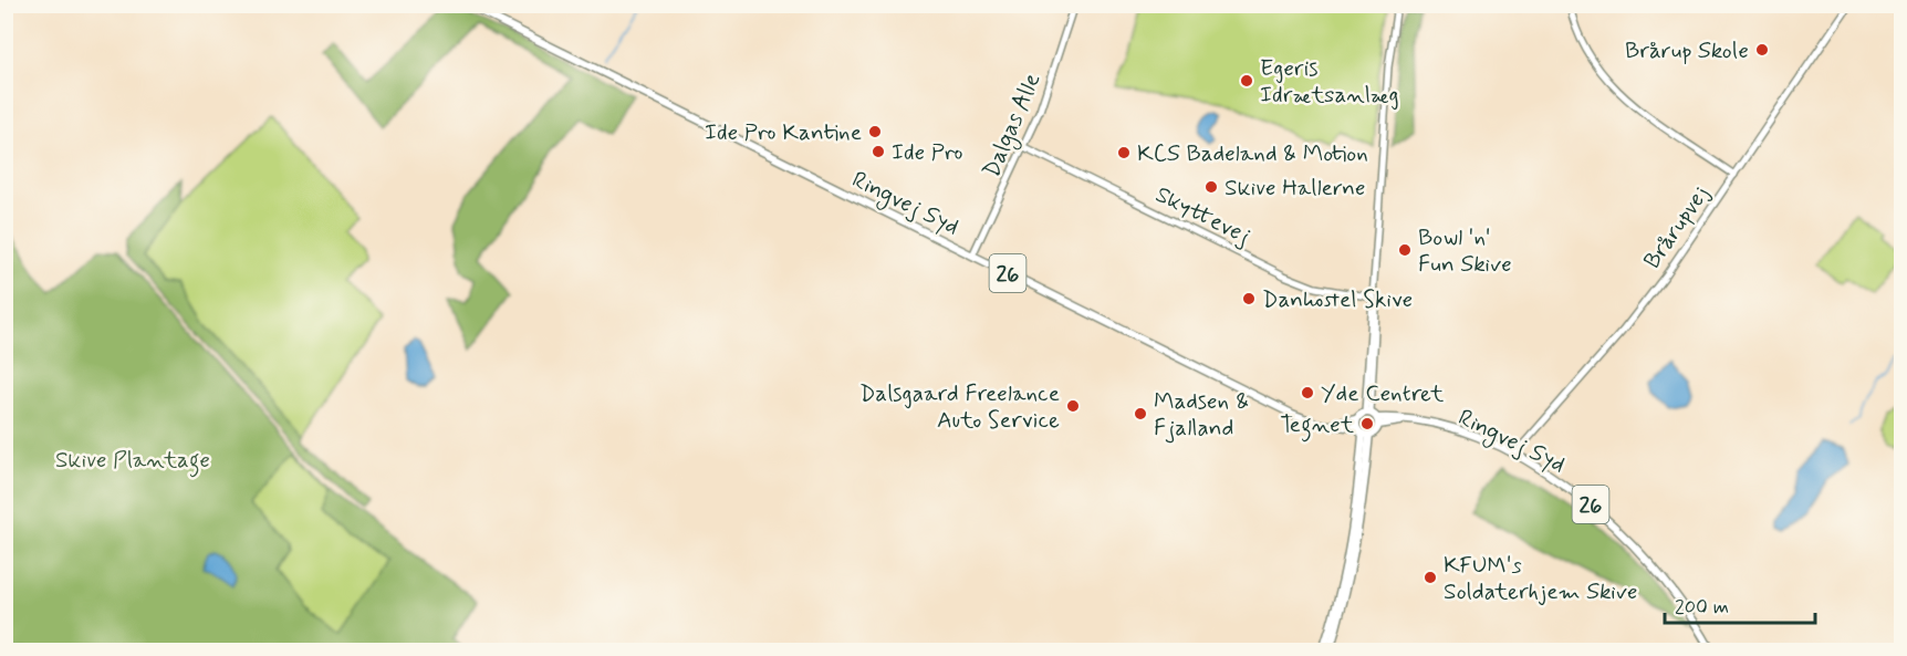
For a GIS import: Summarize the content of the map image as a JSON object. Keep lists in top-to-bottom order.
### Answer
{
  "streets": {
    "main road": ["Ringvej Syd", "26"],
    "street": ["Dalgas Alle", "Skyttevej", "Brårupvej"]
  },
  "crossings": [
    ["Dalgas Alle", "Ringvej Syd"],
    ["Dalgas Alle", "Skyttevej"],
    ["Ringvej Syd", "Brårupvej"],
    ["Ringvej Syd", "26"]
  ],
  "parks": ["Skive Plantage"],
  "places": [
    "Brårup Skole",
    "Egeris Idrætsanlæg",
    "Ide Pro Kantine",
    "Ide Pro",
    "KCS Badeland & Motion",
    "Skive Hallerne",
    "Bowl 'n' Fun Skive",
    "Danhostel Skive",
    "Yde Centret",
    "Dalsgaard Freelance Auto Service",
    "Madsen & Fjalland",
    "Tegnet",
    "KFUM's Soldaterhjem Skive"
  ],
  "scale_bar": "200 m"
}
